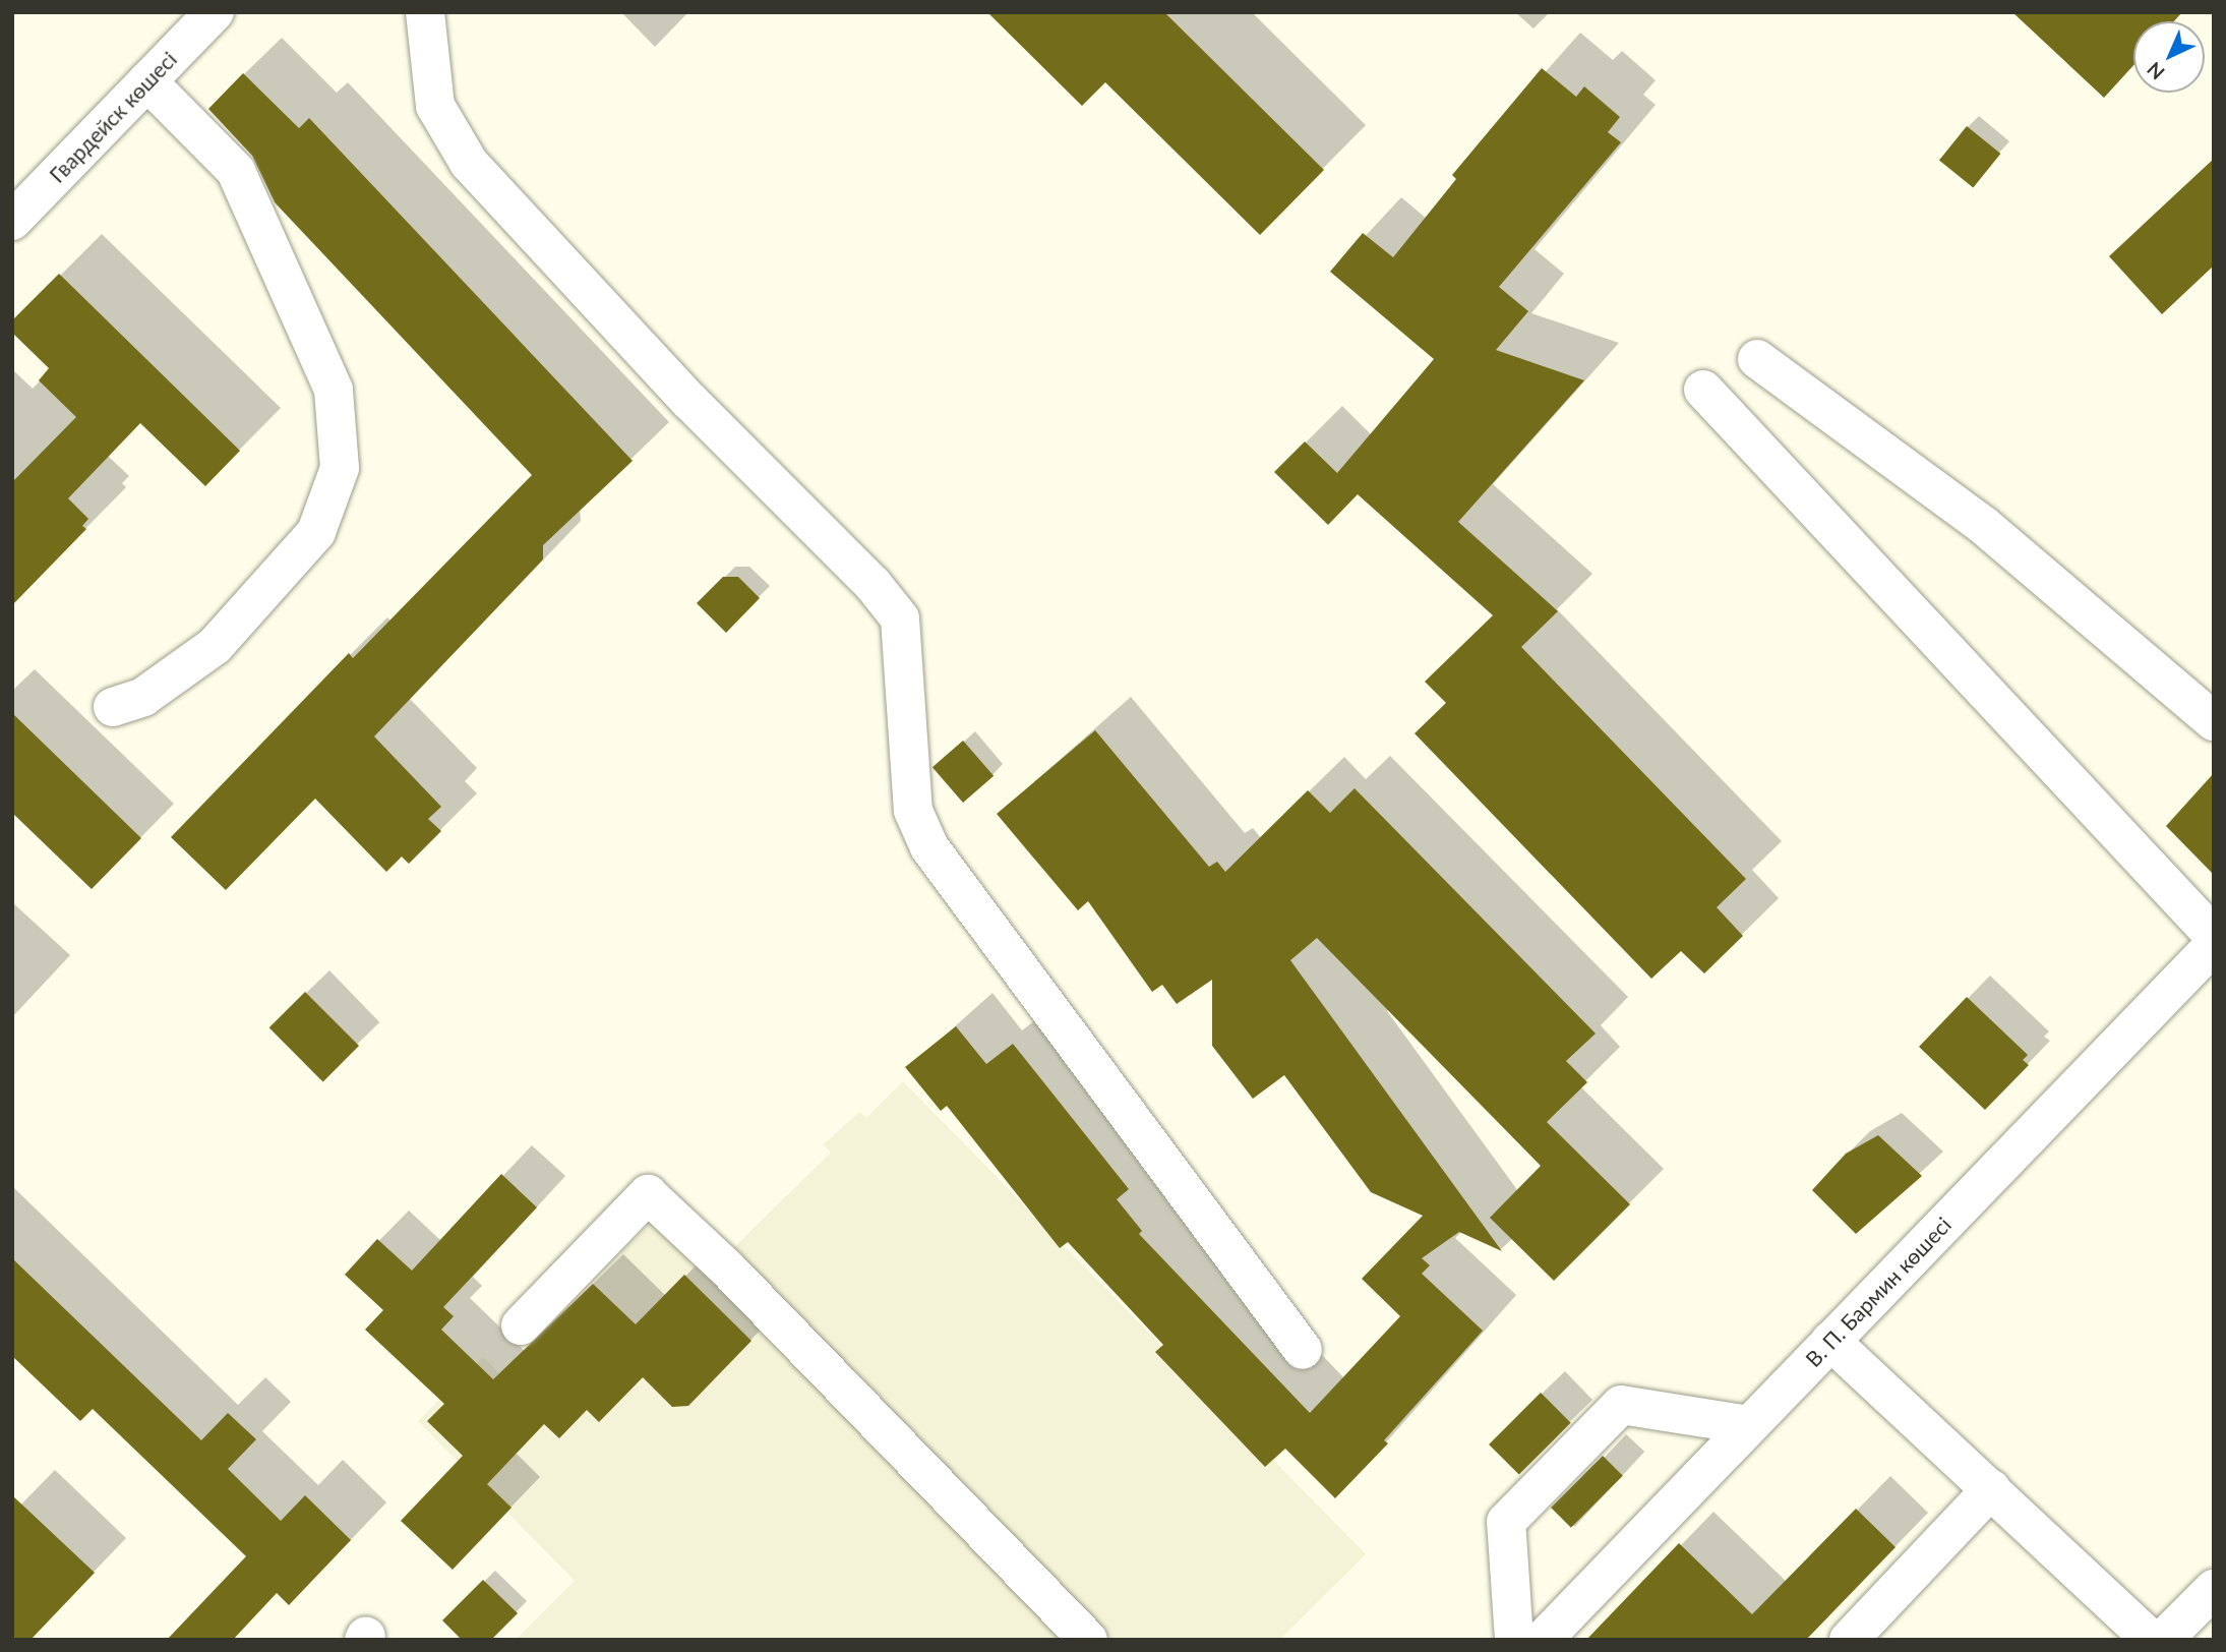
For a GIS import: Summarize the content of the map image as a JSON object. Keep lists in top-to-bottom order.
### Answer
{
  "streets": {
    "street": ["Гвардейск көшесі", "В. П. Бармин көшесі"]
  },
  "north": "bottom left"
}
